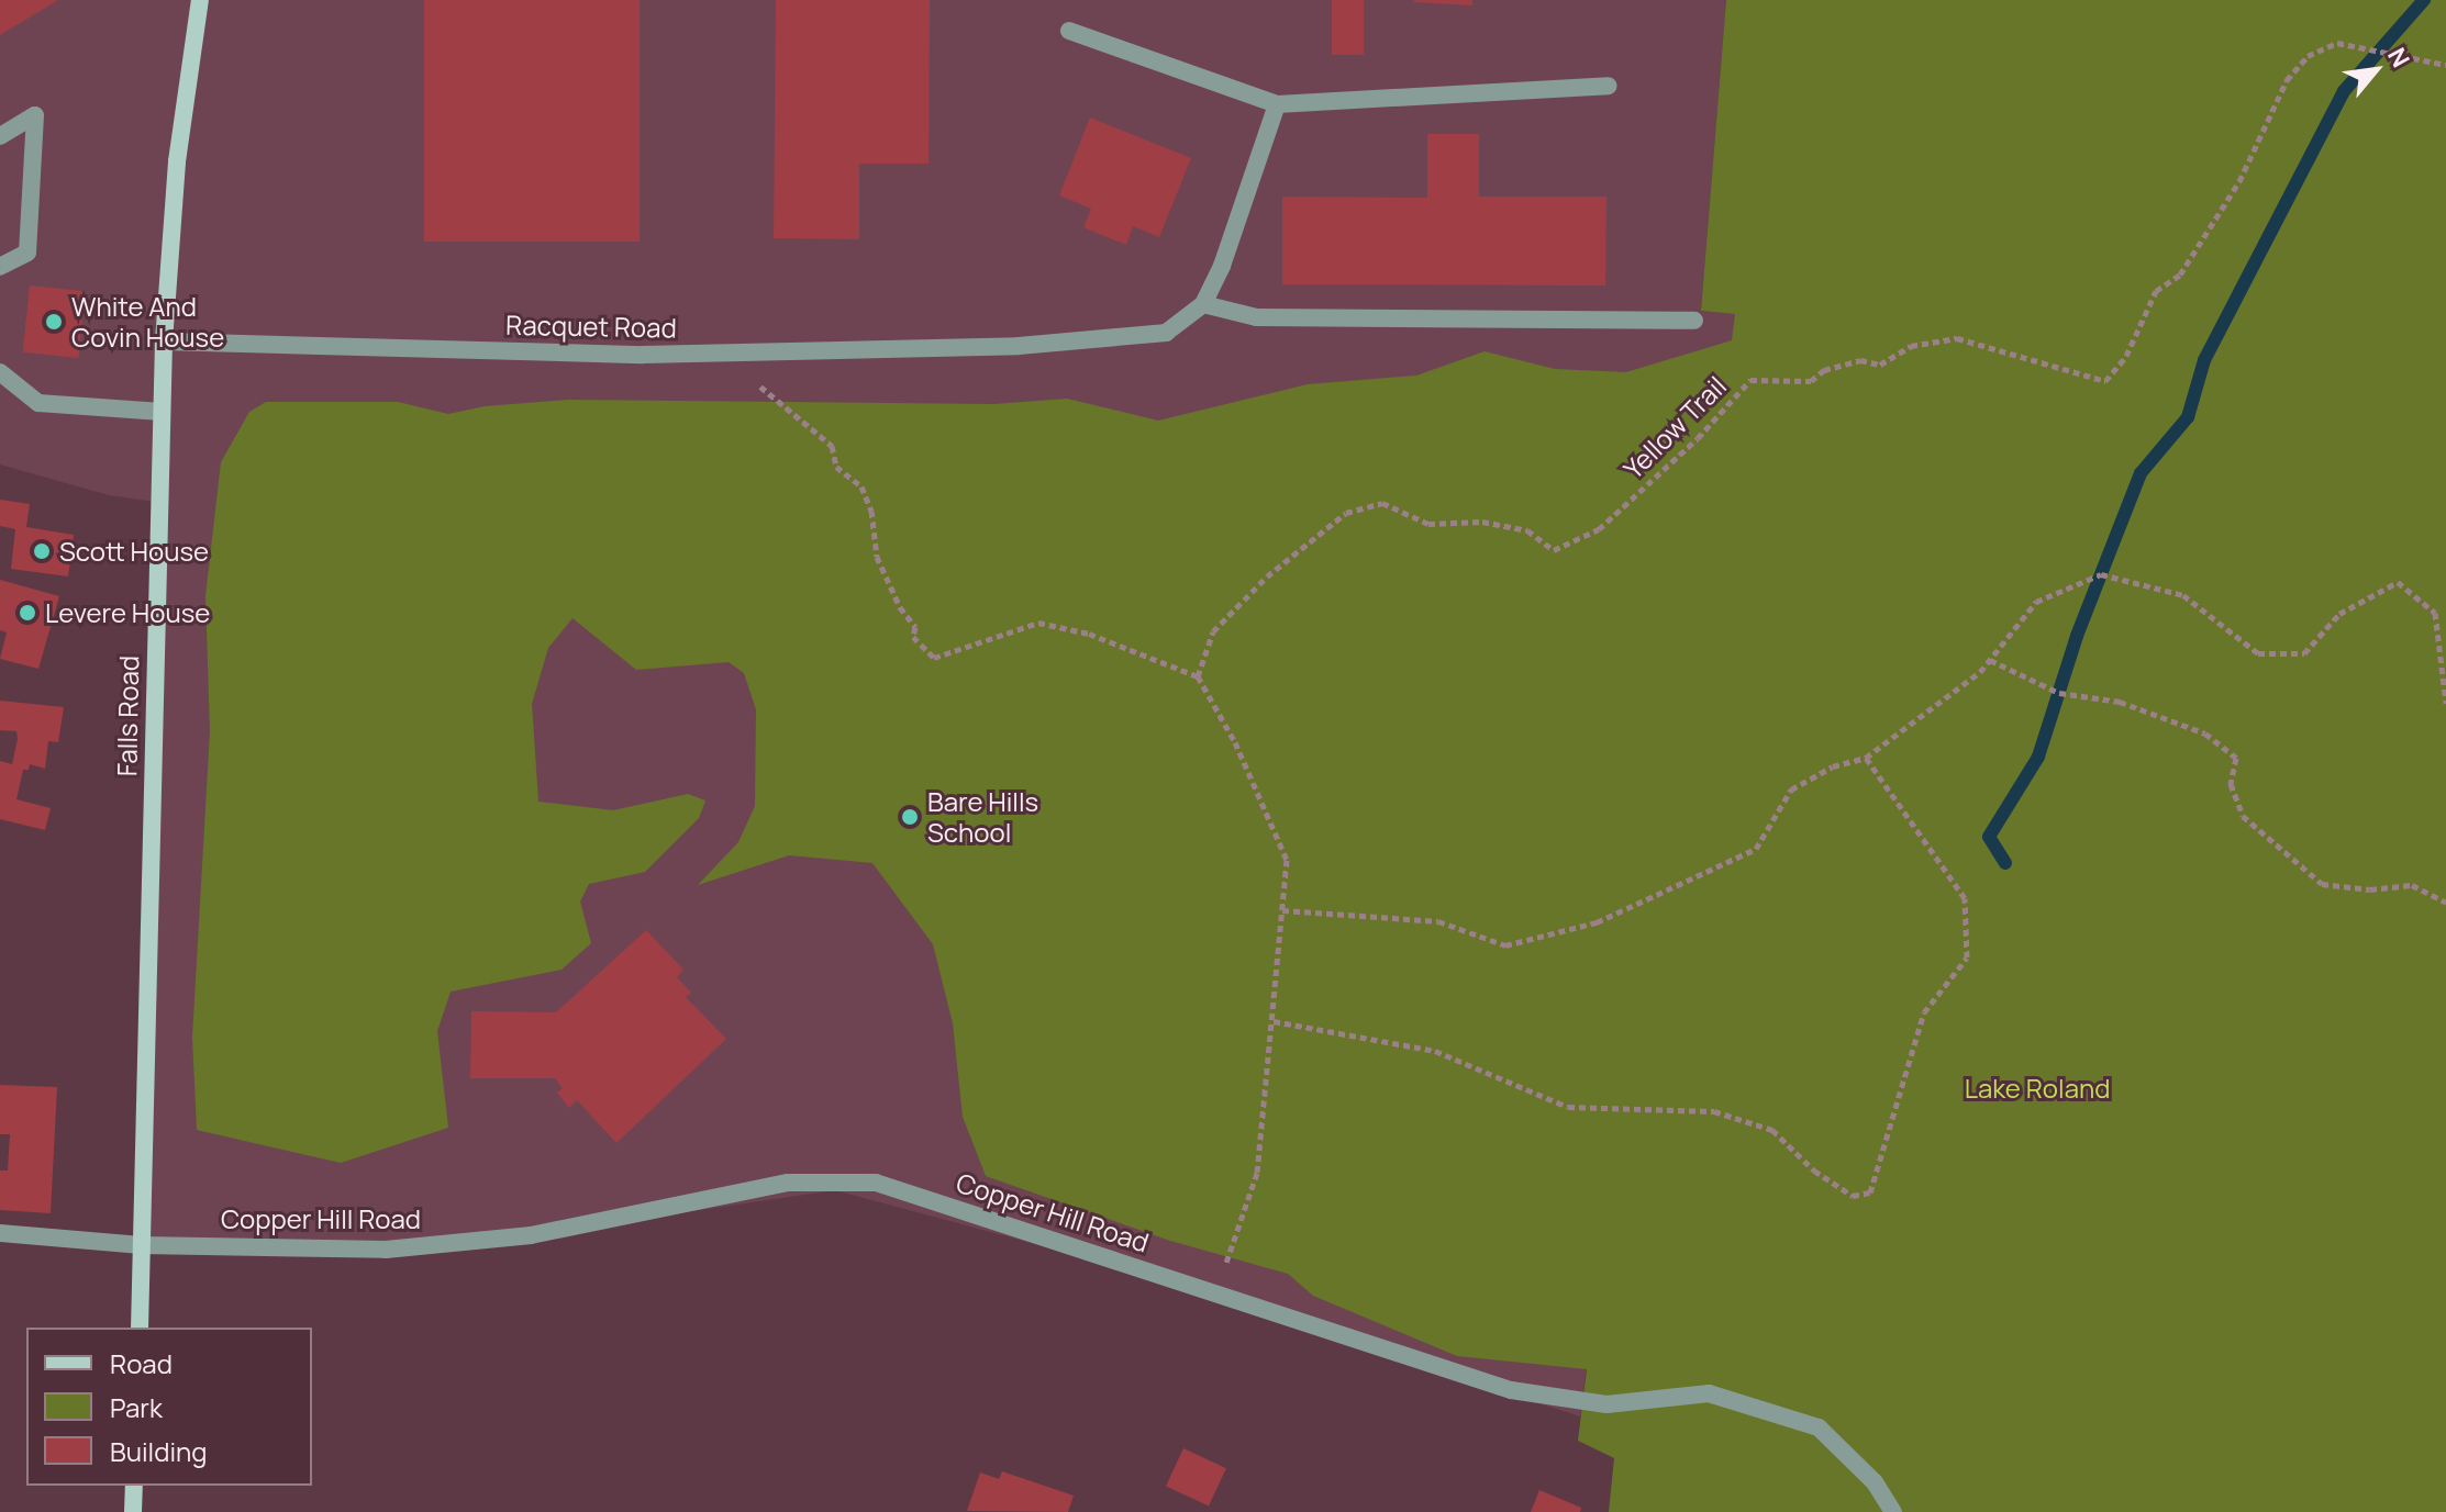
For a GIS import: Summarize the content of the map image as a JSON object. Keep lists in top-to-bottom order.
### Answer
{
  "streets": {
    "main road": ["Falls Road"],
    "street": ["Racquet Road", "Copper Hill Road"],
    "path": ["Yellow Trail"]
  },
  "crossings": [
    ["Racquet Road", "Falls Road"],
    ["Falls Road", "Copper Hill Road"]
  ],
  "parks": ["Lake Roland"],
  "places": [
    "White And Covin House",
    "Scott House",
    "Levere House",
    "Bare Hills School"
  ],
  "legend": ["Road", "Park", "Building"],
  "north": "top right"
}
